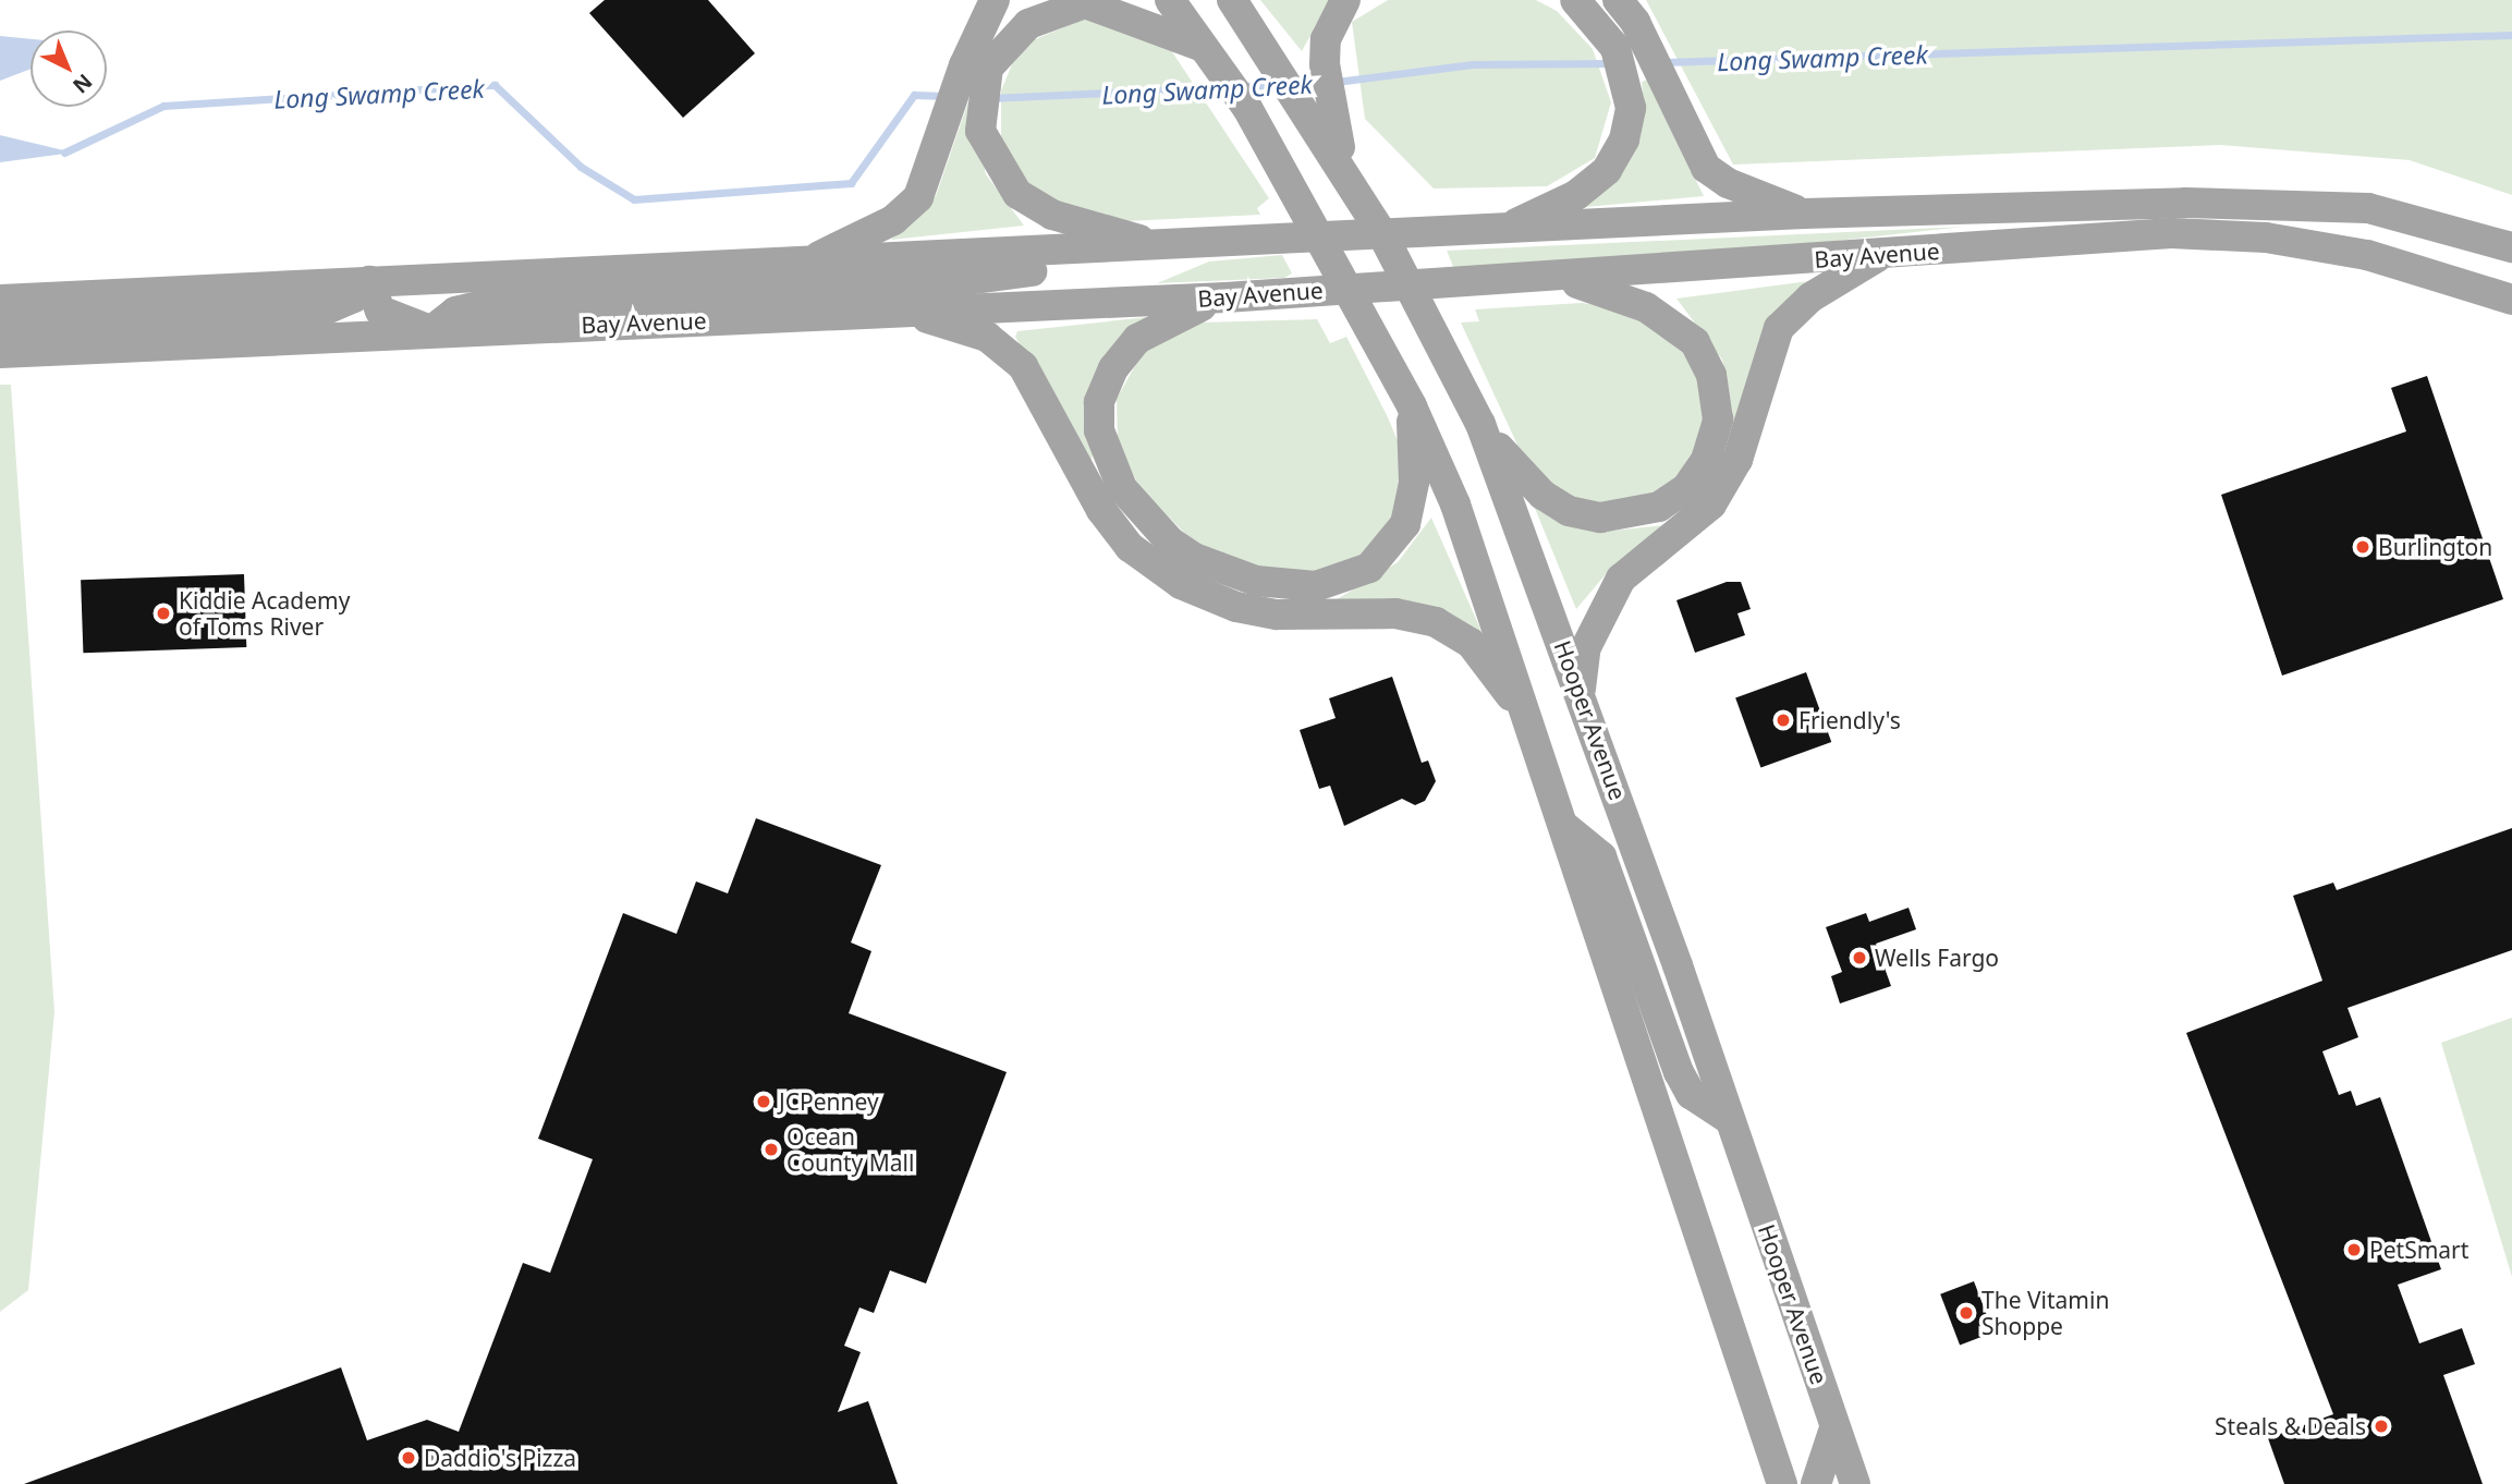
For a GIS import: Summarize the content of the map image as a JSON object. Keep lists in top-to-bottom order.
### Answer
{
  "streets": {
    "main road": ["Bay Avenue", "Hooper Avenue"]
  },
  "crossings": [
    ["Bay Avenue", "Hooper Avenue"]
  ],
  "water": ["Long Swamp Creek"],
  "places": [
    "Burlington",
    "Kiddie Academy of Toms River",
    "Friendly's",
    "Wells Fargo",
    "JCPenney",
    "Ocean County Mall",
    "PetSmart",
    "The Vitamin Shoppe",
    "Steals & Deals",
    "Daddio's Pizza"
  ],
  "north": "bottom right"
}
